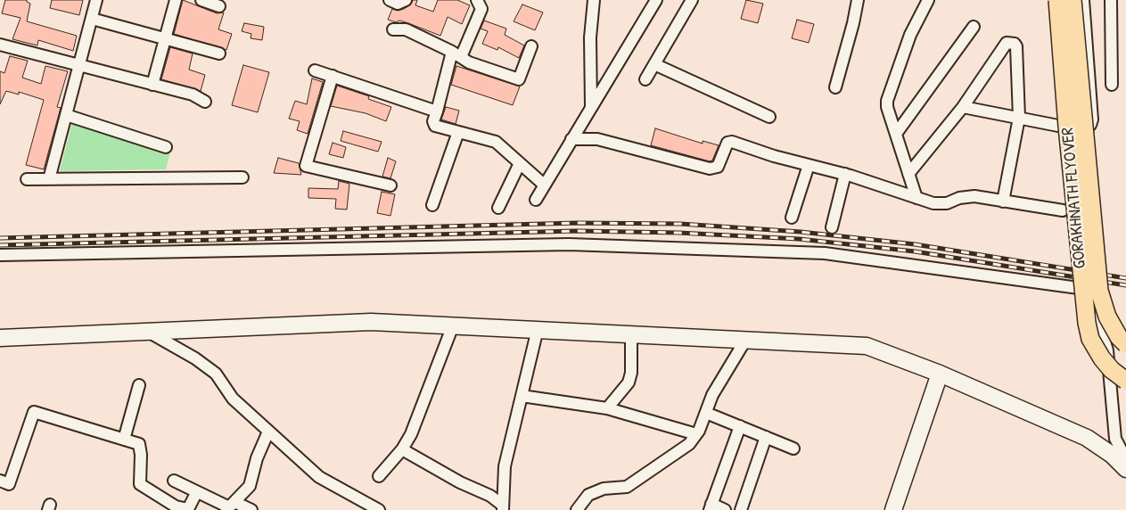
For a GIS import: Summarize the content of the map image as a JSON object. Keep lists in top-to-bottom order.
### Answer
{
  "streets": {
    "main road": ["GORAKHNATH FLYOVER"]
  }
}
